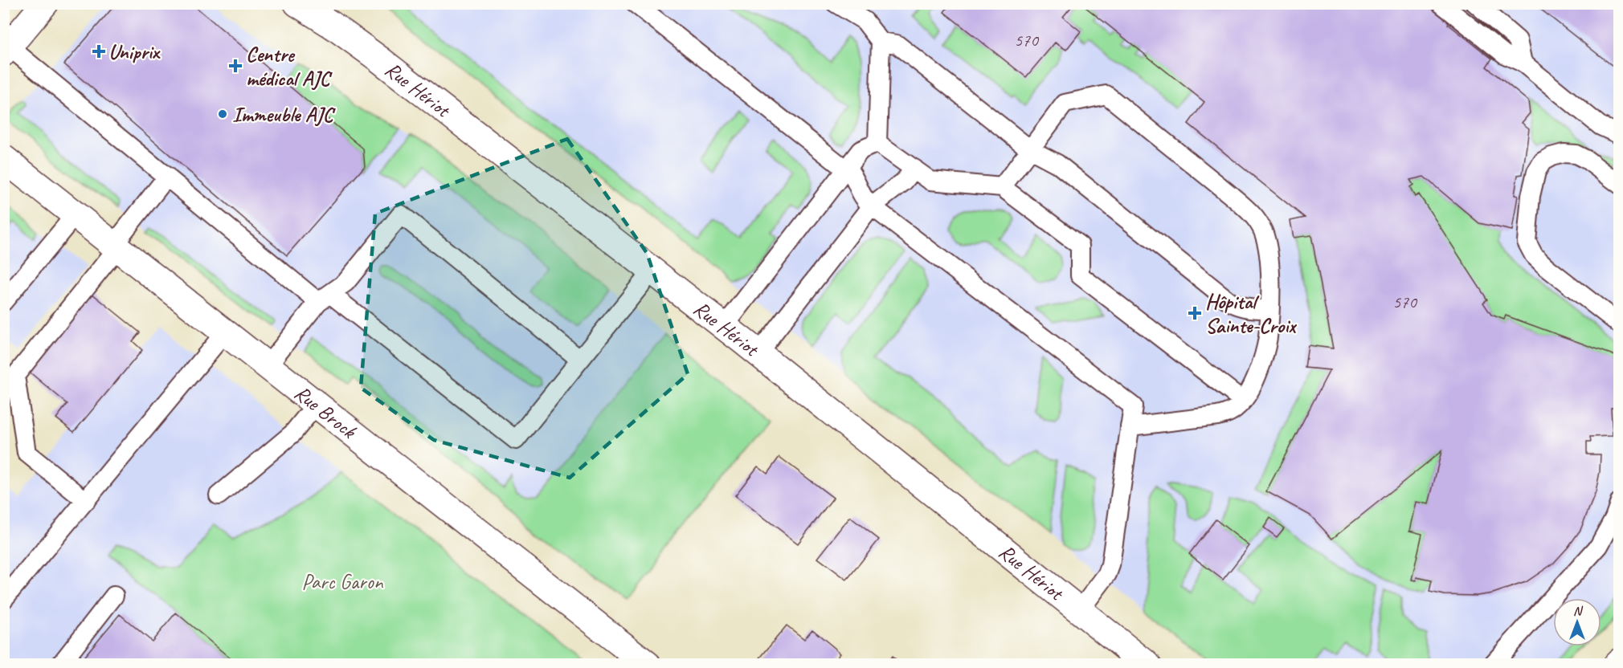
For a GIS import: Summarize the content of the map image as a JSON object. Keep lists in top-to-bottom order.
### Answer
{
  "streets": {
    "street": ["Rue Hériot", "Rue Brock"]
  },
  "parks": ["Parc Garon"],
  "places": {
    "health": ["Uniprix", "Centre médical AJC", "Hôpital Sainte-Croix"],
    "other": ["Immeuble AJC"]
  },
  "house_numbers": ["570", "570"],
  "north": "top"
}
